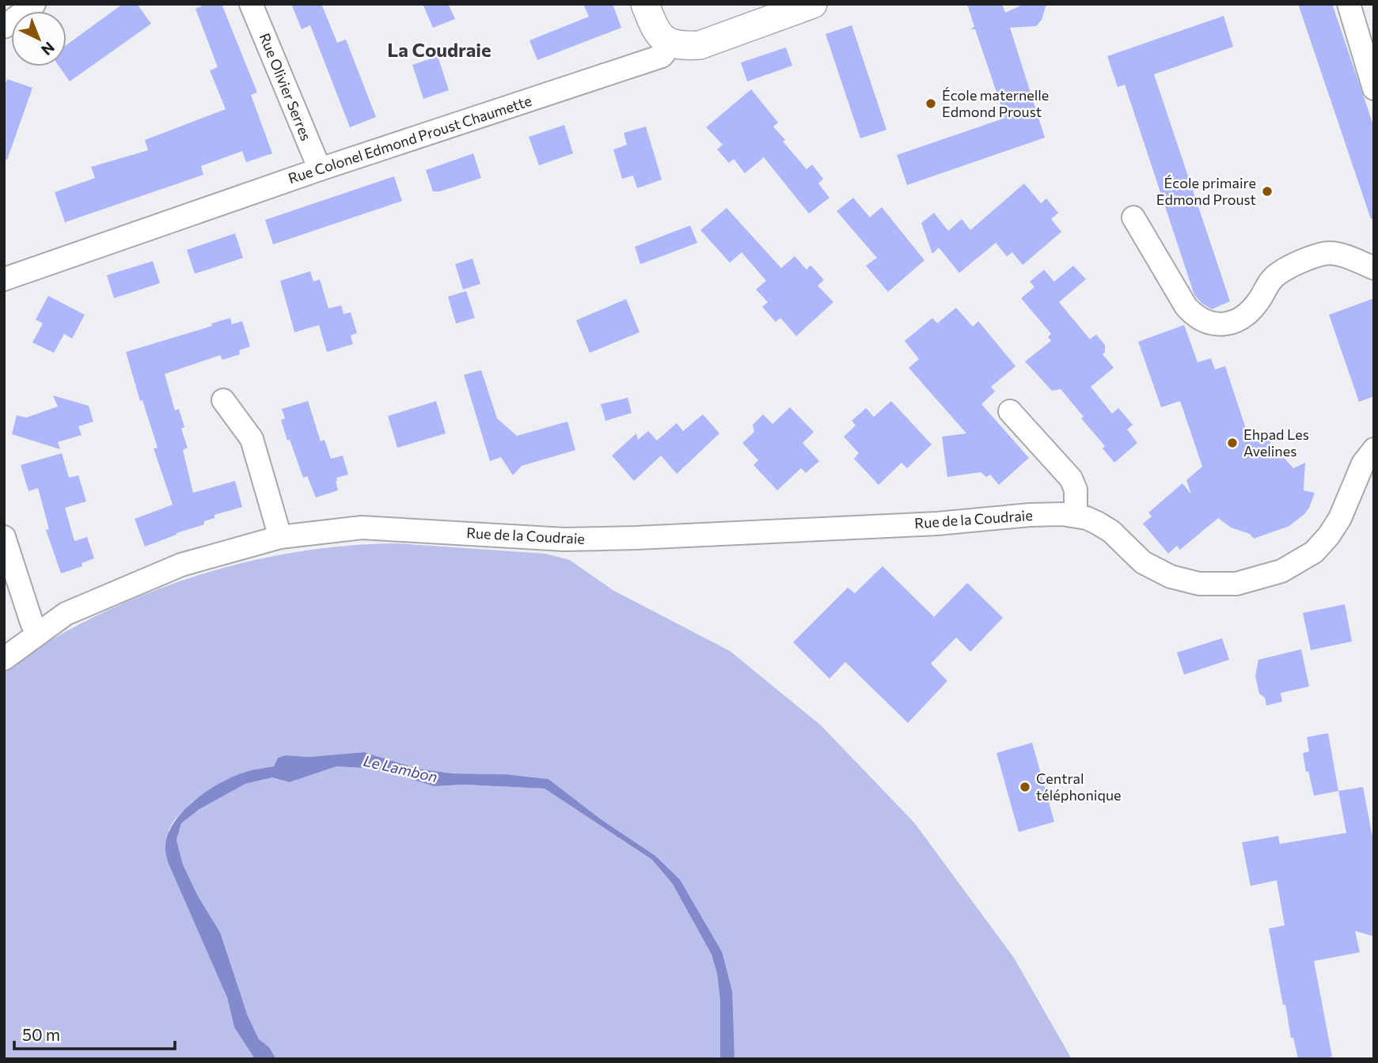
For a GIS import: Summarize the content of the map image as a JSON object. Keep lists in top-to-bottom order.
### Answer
{
  "streets": {
    "street": ["Rue Olivier Serres", "Rue Colonel Edmond Proust Chaumette", "Rue de la Coudraie"]
  },
  "crossings": [
    ["Rue Olivier Serres", "Rue Colonel Edmond Proust Chaumette"]
  ],
  "districts": ["La Coudraie"],
  "water": ["Le Lambon"],
  "places": [
    "École maternelle Edmond Proust",
    "École primaire Edmond Proust",
    "Ehpad Les Avelines",
    "Central téléphonique"
  ],
  "scale_bar": "50 m",
  "north": "bottom right"
}
